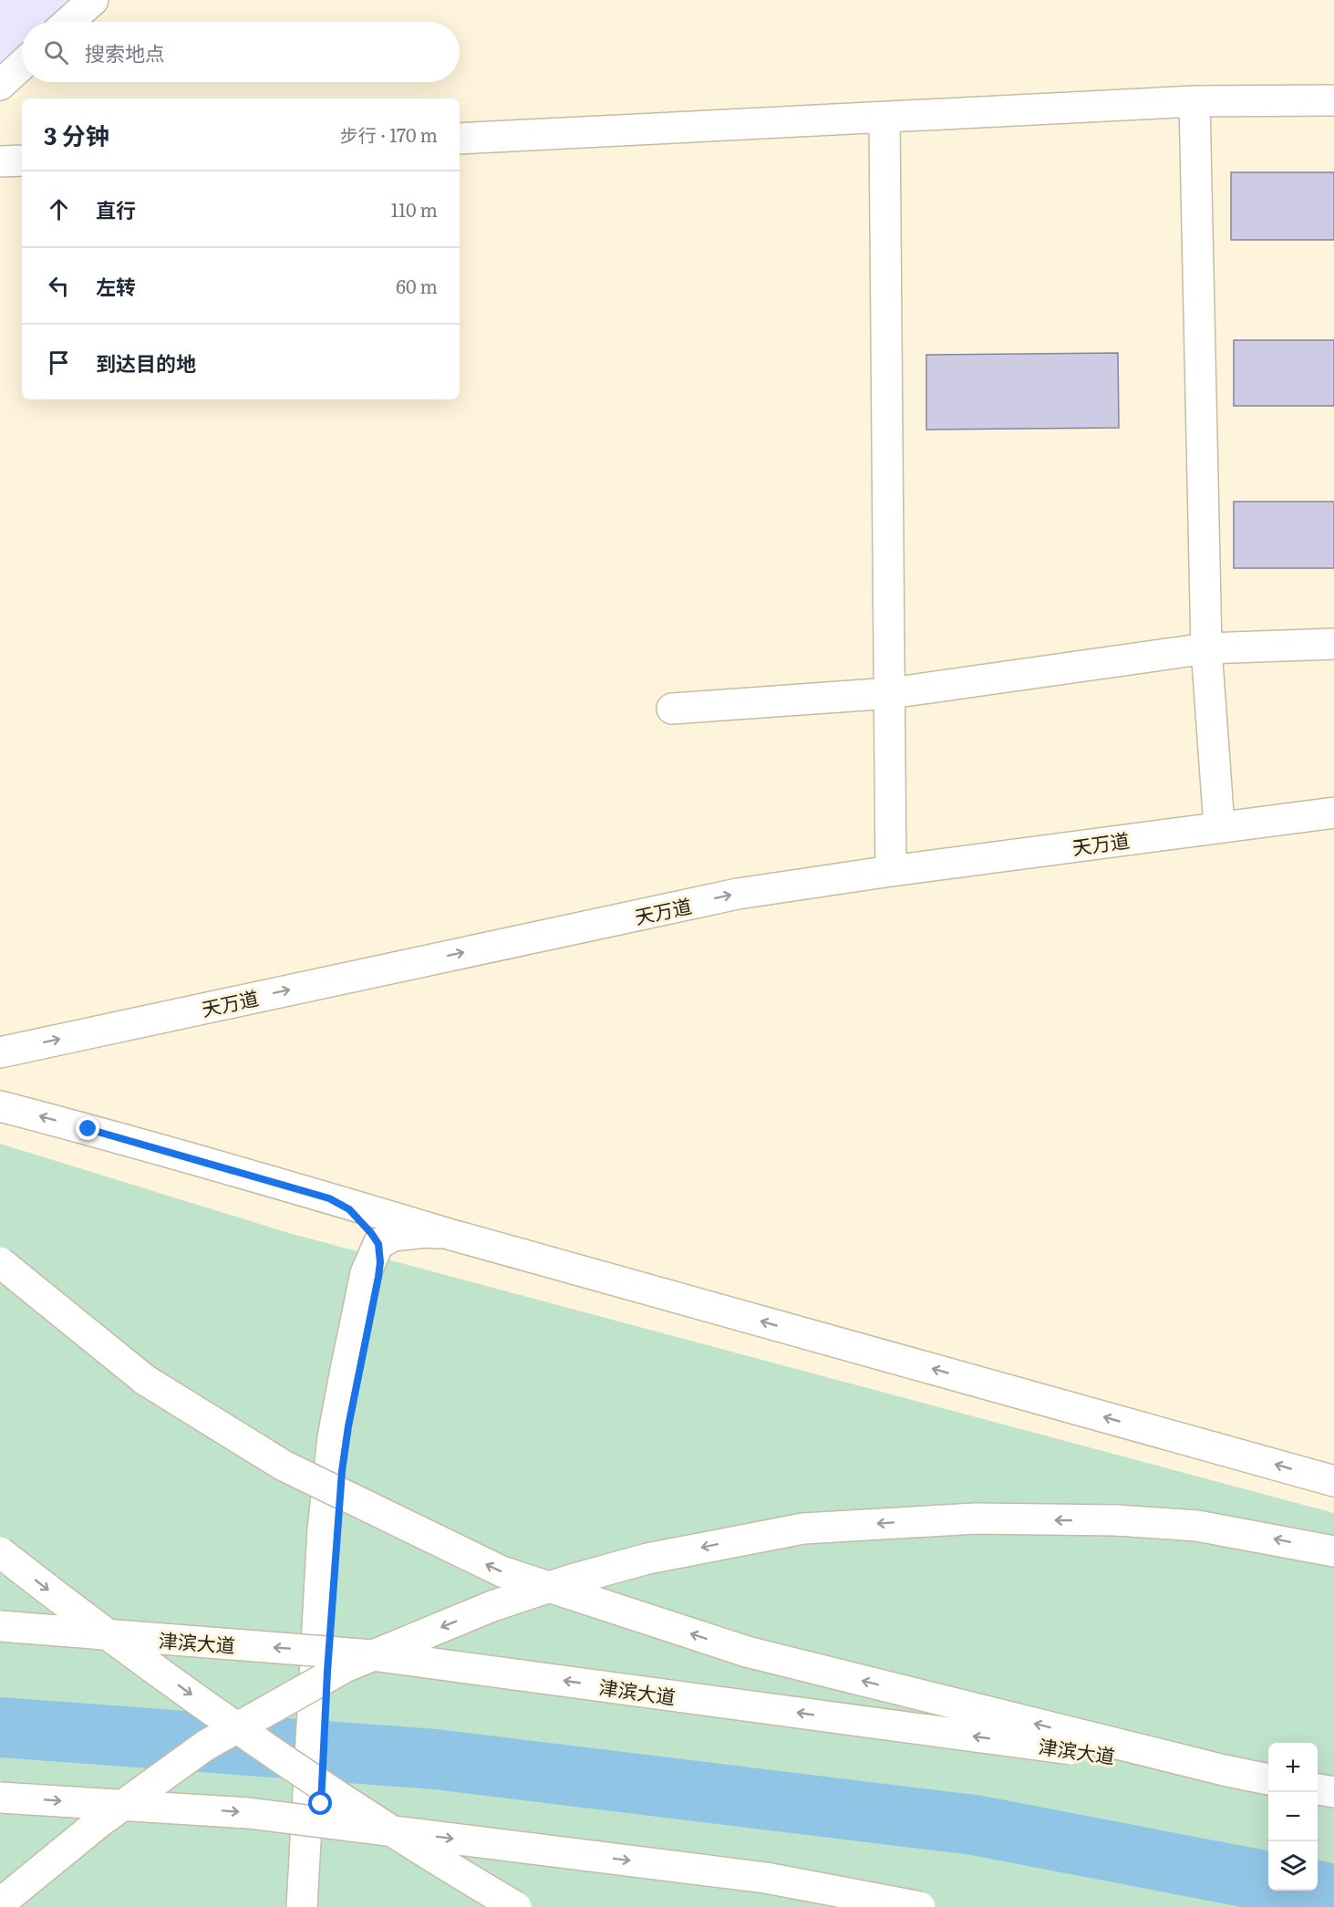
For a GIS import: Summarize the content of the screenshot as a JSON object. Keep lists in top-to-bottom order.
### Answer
{
  "streets": {
    "main road": ["天万道", "津滨大道"]
  },
  "one_way": ["天万道"],
  "page": {
    "search": "搜索地点",
    "heading": ["3 分钟", "步行 · 170 m"],
    "list": [
      ["直行", "110 m"],
      ["左转", "60 m"],
      "到达目的地"
    ],
    "map_buttons": ["+", "−"]
  }
}
